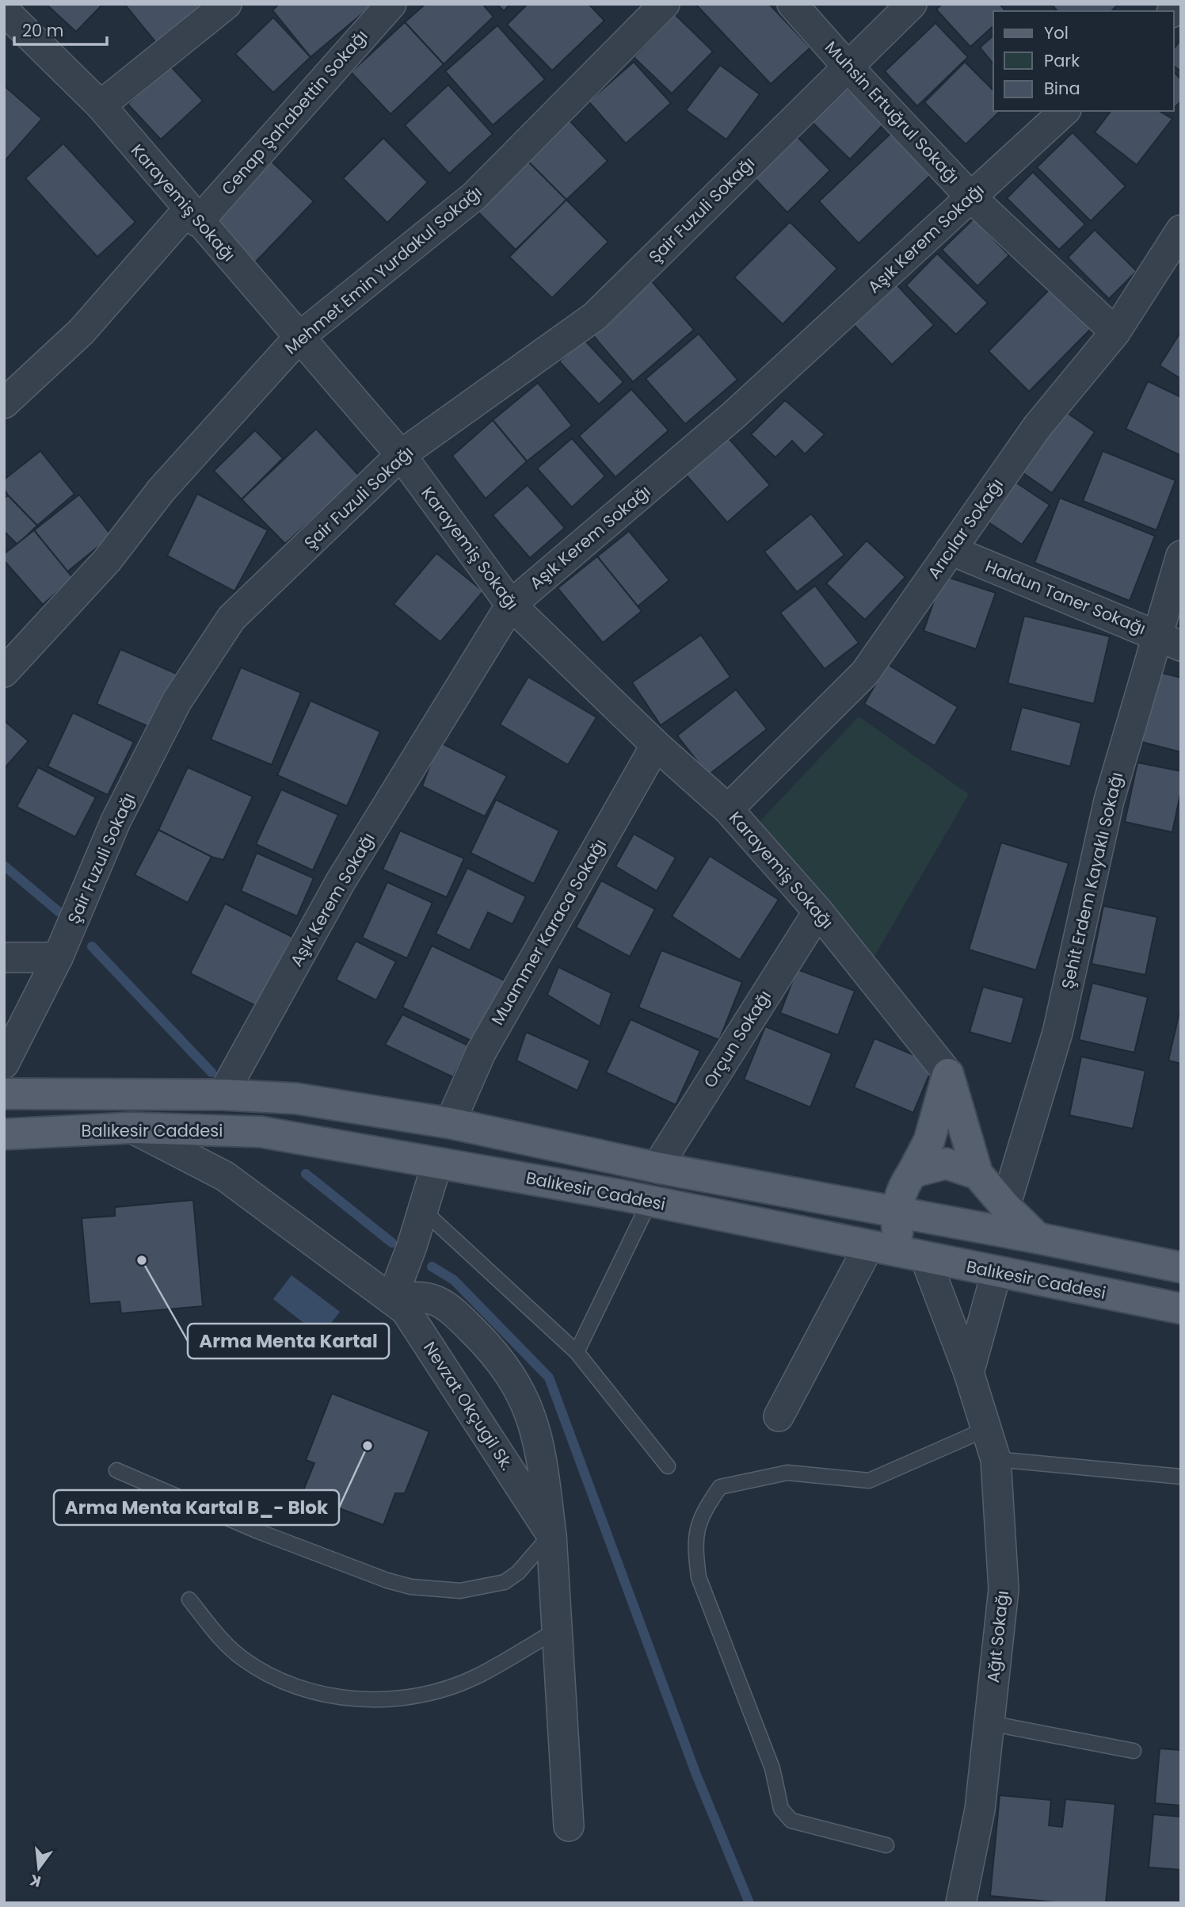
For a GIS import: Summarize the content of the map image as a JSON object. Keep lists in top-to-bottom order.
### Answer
{
  "streets": {
    "main road": ["Balıkesir Caddesi"],
    "street": [
      "Cenap Şahabettin Sokağı",
      "Muhsin Ertuğrul Sokağı",
      "Karayemiş Sokağı",
      "Şair Fuzuli Sokağı",
      "Aşık Kerem Sokağı",
      "Mehmet Emin Yurdakul Sokağı",
      "Arıcılar Sokağı",
      "Haldun Taner Sokağı",
      "Şehit Erdem Kayaklı Sokağı",
      "Muammer Karaca Sokağı",
      "Orçun Sokağı",
      "Nevzat Okçugil Sk.",
      "Ağıt Sokağı"
    ]
  },
  "crossings": [
    ["Cenap Şahabettin Sokağı", "Karayemiş Sokağı"],
    ["Muhsin Ertuğrul Sokağı", "Şair Fuzuli Sokağı"],
    ["Muhsin Ertuğrul Sokağı", "Aşık Kerem Sokağı"],
    ["Muhsin Ertuğrul Sokağı", "Arıcılar Sokağı"],
    ["Karayemiş Sokağı", "Şair Fuzuli Sokağı"],
    ["Karayemiş Sokağı", "Aşık Kerem Sokağı"],
    ["Karayemiş Sokağı", "Mehmet Emin Yurdakul Sokağı"],
    ["Karayemiş Sokağı", "Arıcılar Sokağı"],
    ["Karayemiş Sokağı", "Muammer Karaca Sokağı"],
    ["Karayemiş Sokağı", "Orçun Sokağı"],
    ["Arıcılar Sokağı", "Haldun Taner Sokağı"],
    ["Haldun Taner Sokağı", "Şehit Erdem Kayaklı Sokağı"],
    ["Balıkesir Caddesi", "Nevzat Okçugil Sk."],
    ["Balıkesir Caddesi", "Ağıt Sokağı"]
  ],
  "places": ["Arma Menta Kartal", "Arma Menta Kartal B_- Blok"],
  "legend": ["Yol", "Park", "Bina"],
  "scale_bar": "20 m",
  "north": "bottom"
}
